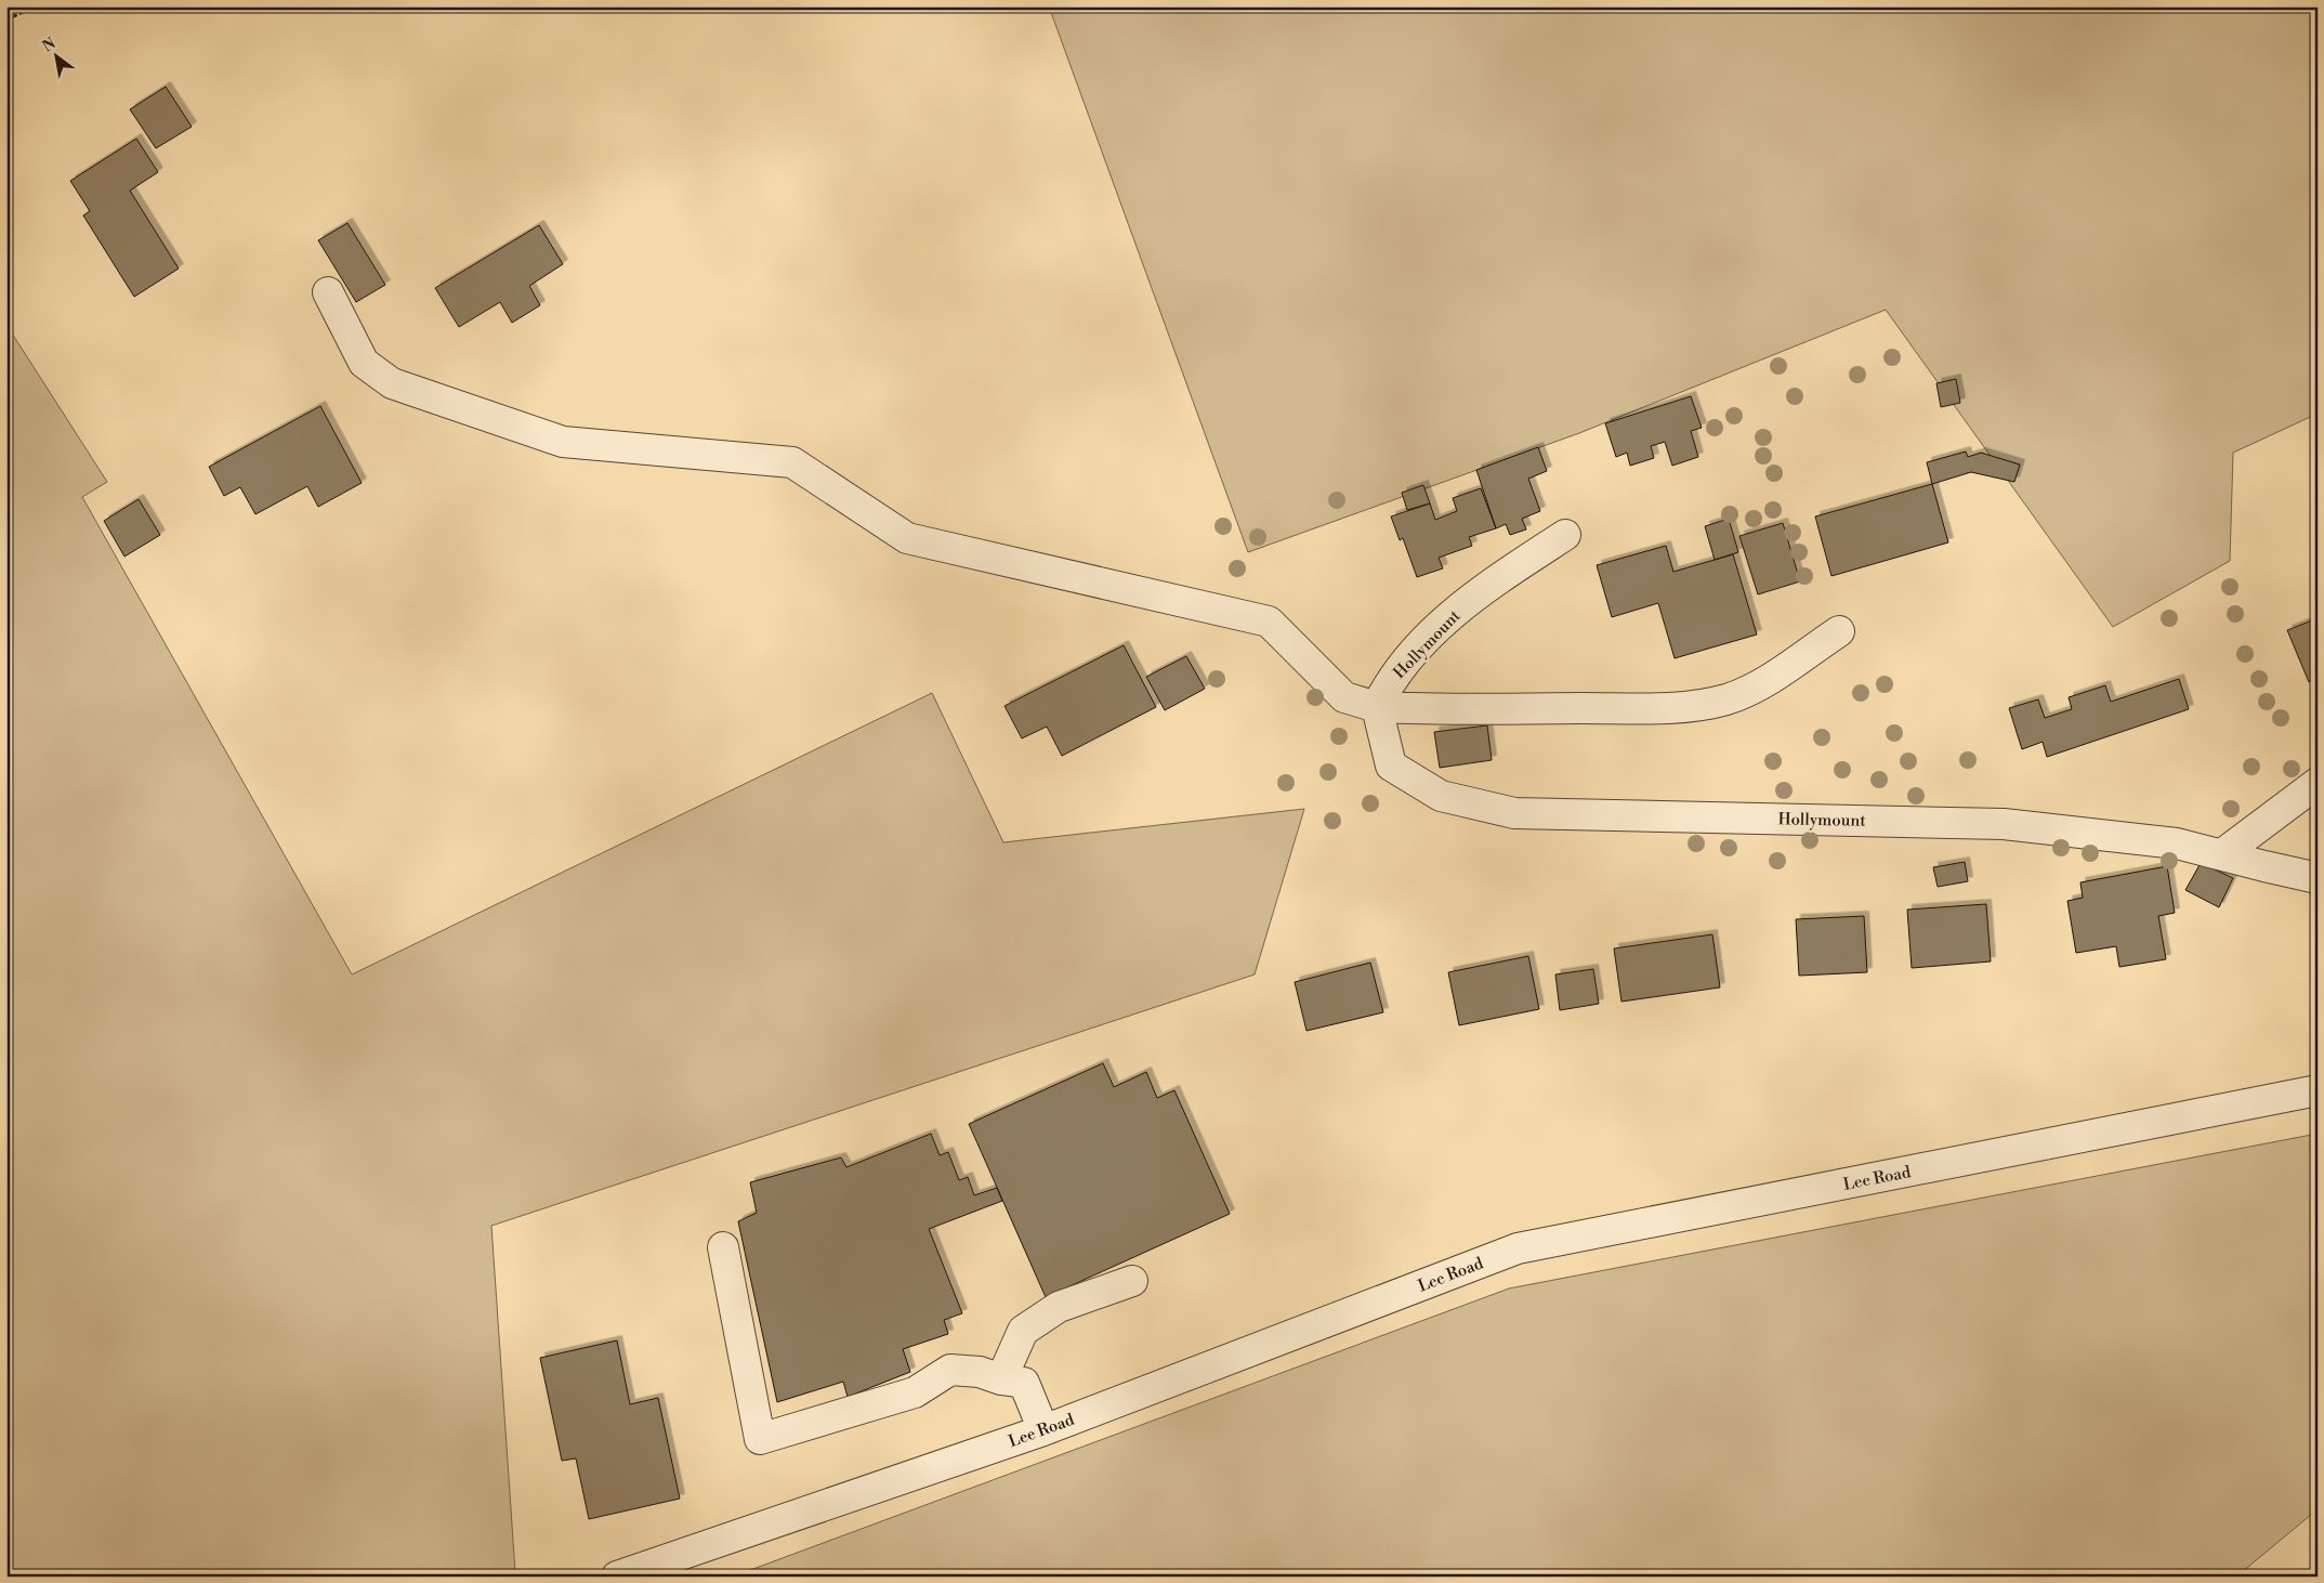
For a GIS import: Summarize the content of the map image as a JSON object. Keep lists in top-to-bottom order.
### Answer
{
  "streets": {
    "street": ["Hollymount", "Lee Road"]
  },
  "north": "top left"
}
